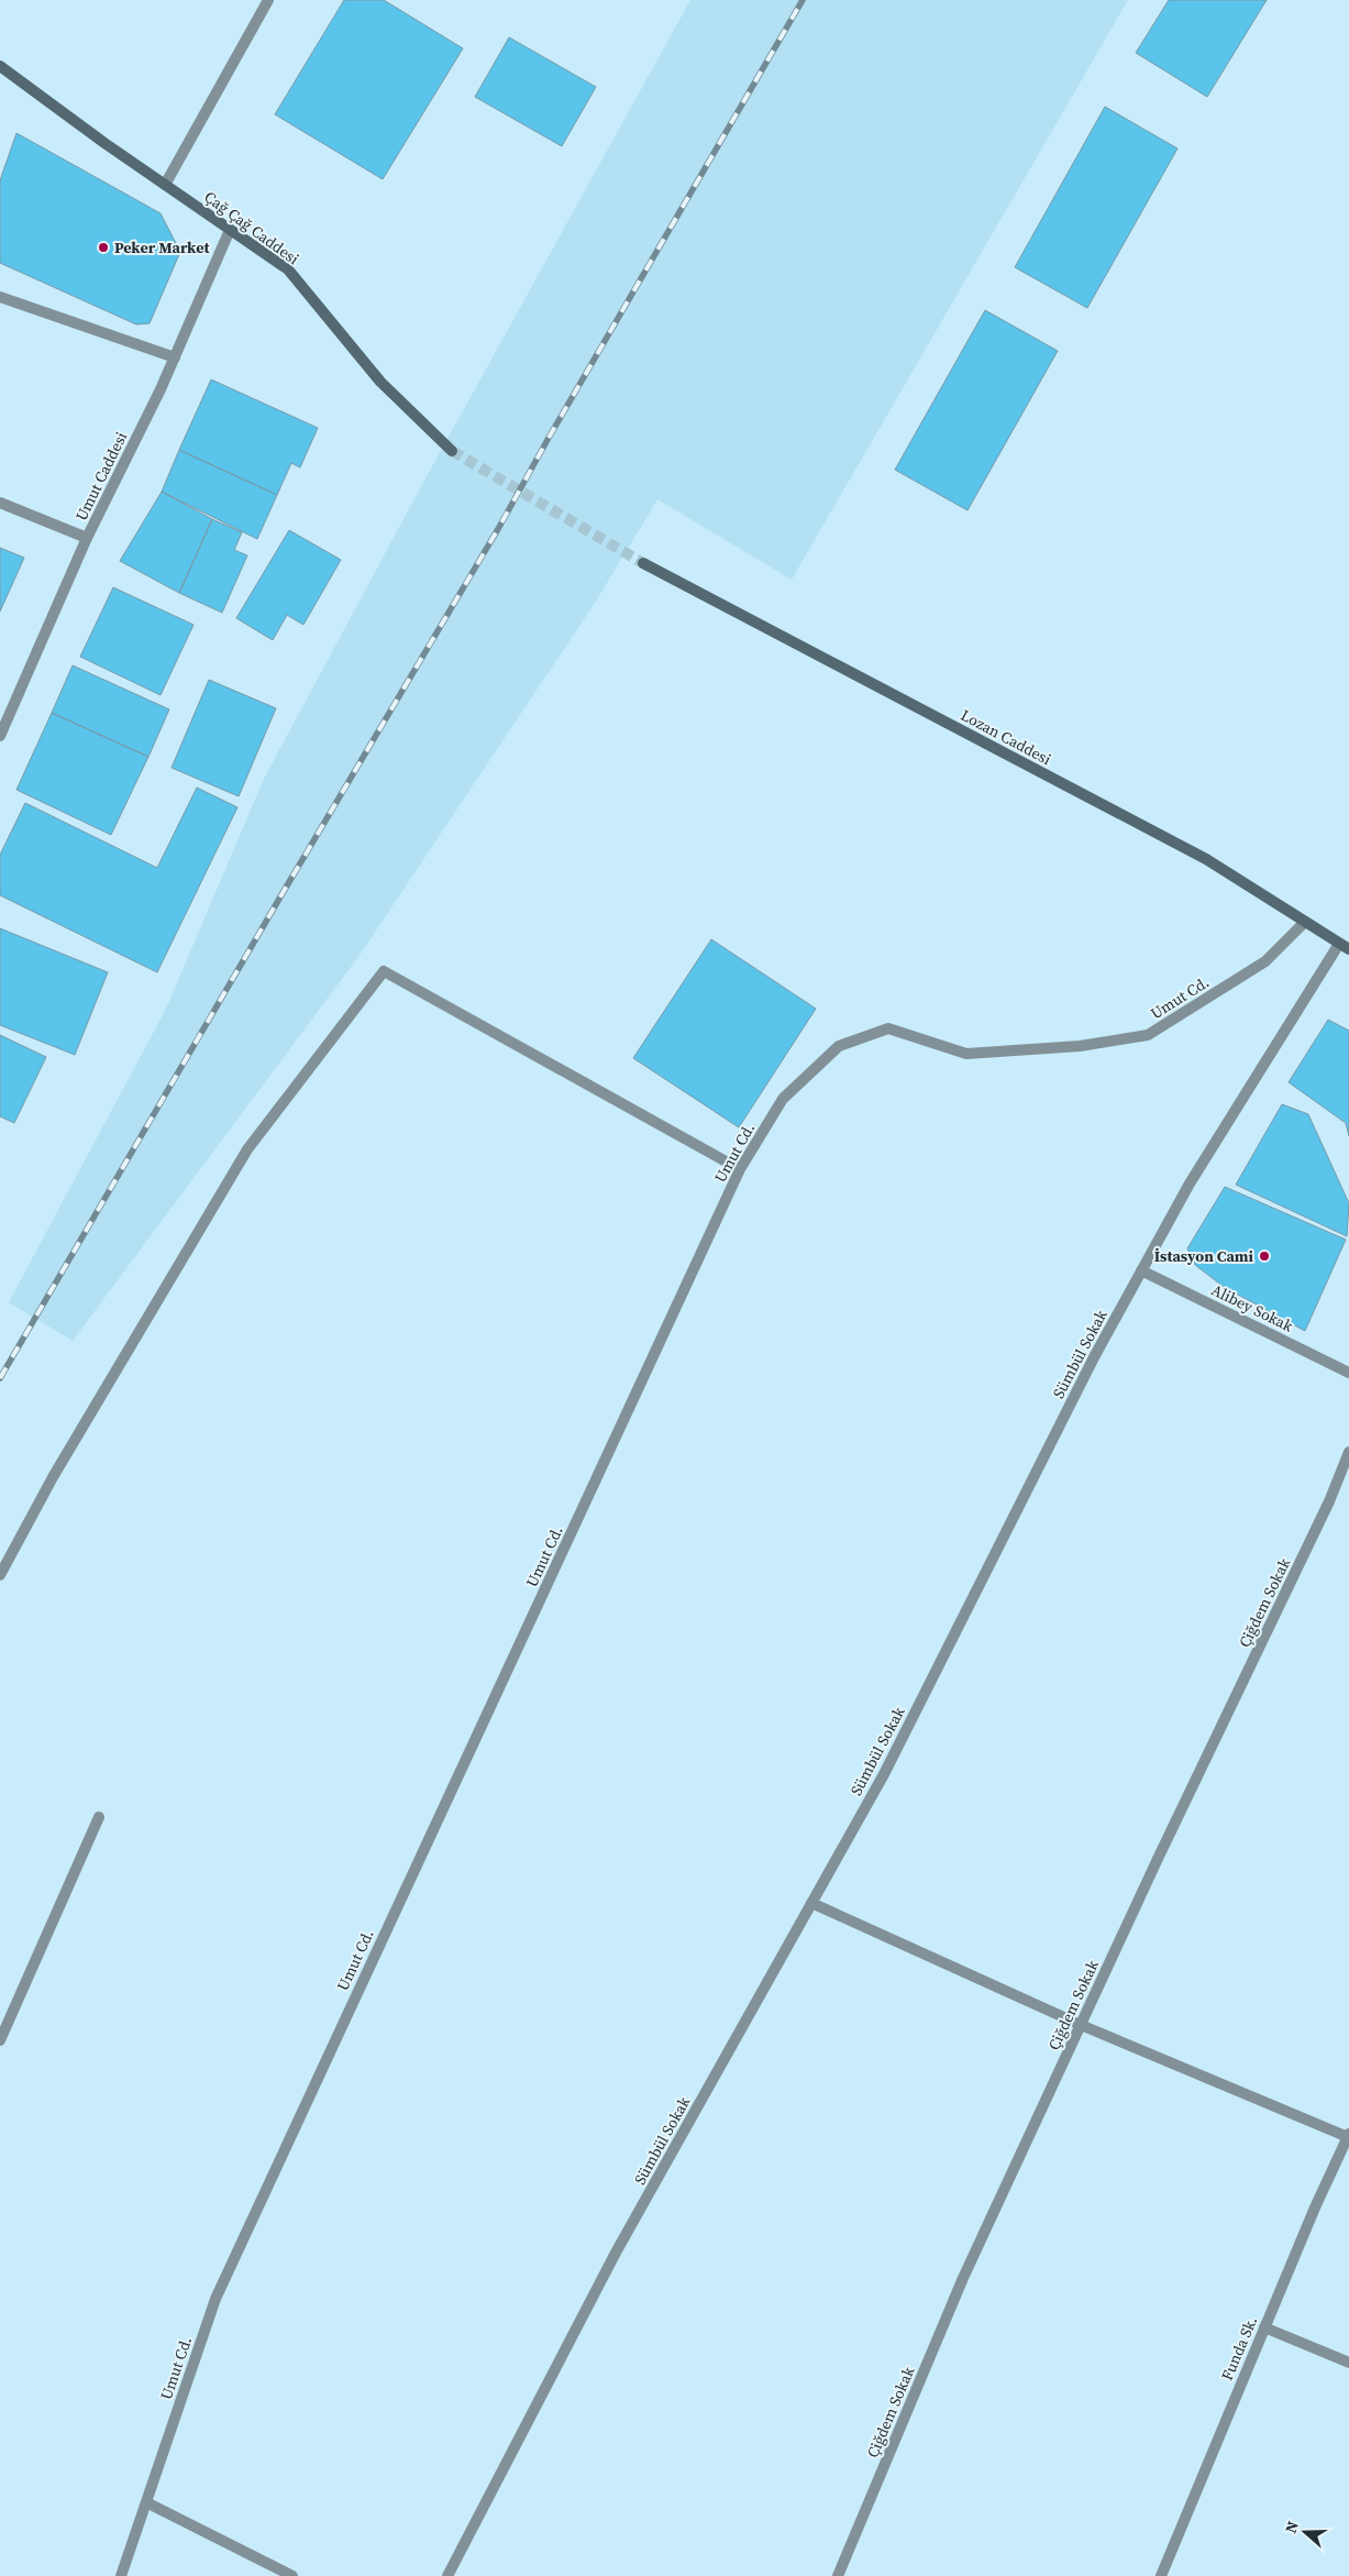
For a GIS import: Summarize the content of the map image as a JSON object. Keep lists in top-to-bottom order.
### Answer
{
  "streets": {
    "main road": ["Çağ Çağ Caddesi", "Lozan Caddesi"],
    "street": [
      "Umut Caddesi",
      "Umut Cd.",
      "Alibey Sokak",
      "Sümbül Sokak",
      "Çiğdem Sokak",
      "Funda Sk."
    ]
  },
  "crossings": [
    ["Çağ Çağ Caddesi", "Umut Caddesi"],
    ["Lozan Caddesi", "Umut Cd."],
    ["Lozan Caddesi", "Sümbül Sokak"],
    ["Alibey Sokak", "Sümbül Sokak"]
  ],
  "places": ["Peker Market", "İstasyon Cami"],
  "north": "left"
}
